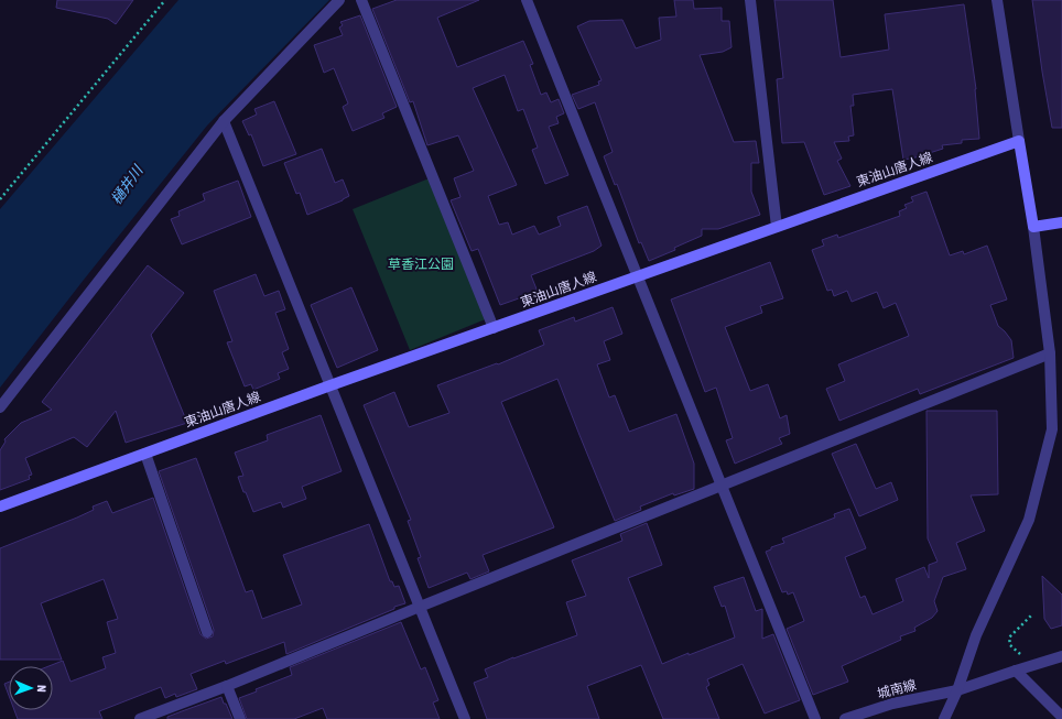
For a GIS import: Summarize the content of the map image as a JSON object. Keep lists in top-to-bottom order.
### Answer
{
  "streets": {
    "main road": ["東油山唐人線"],
    "street": ["城南線"]
  },
  "water": ["樋井川"],
  "parks": ["草香江公園"],
  "north": "right"
}
